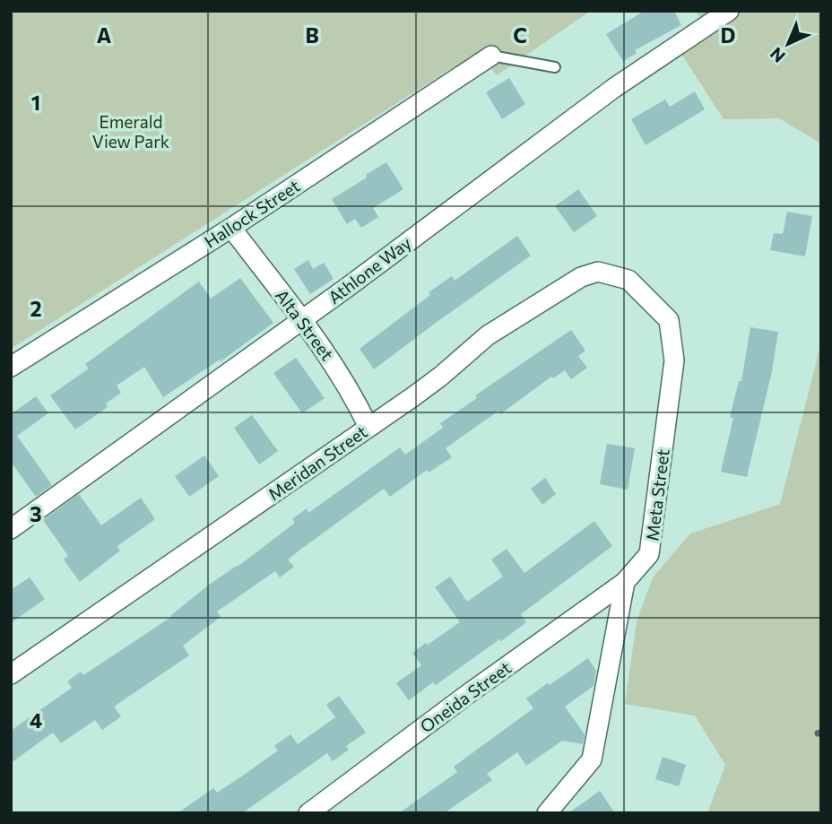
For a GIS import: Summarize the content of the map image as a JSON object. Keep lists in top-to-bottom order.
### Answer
{
  "streets": {
    "street": [
      "Hallock Street",
      "Athlone Way",
      "Alta Street",
      "Meridan Street",
      "Meta Street",
      "Oneida Street"
    ]
  },
  "crossings": [
    ["Hallock Street", "Alta Street"],
    ["Athlone Way", "Alta Street"],
    ["Alta Street", "Meridan Street"],
    ["Meridan Street", "Meta Street"],
    ["Meta Street", "Oneida Street"]
  ],
  "parks": ["Emerald View Park"],
  "north": "bottom left",
  "grid": {
    "columns": [
      "A",
      "B",
      "C",
      "D"
    ],
    "rows": [
      "1",
      "2",
      "3",
      "4"
    ]
  }
}
